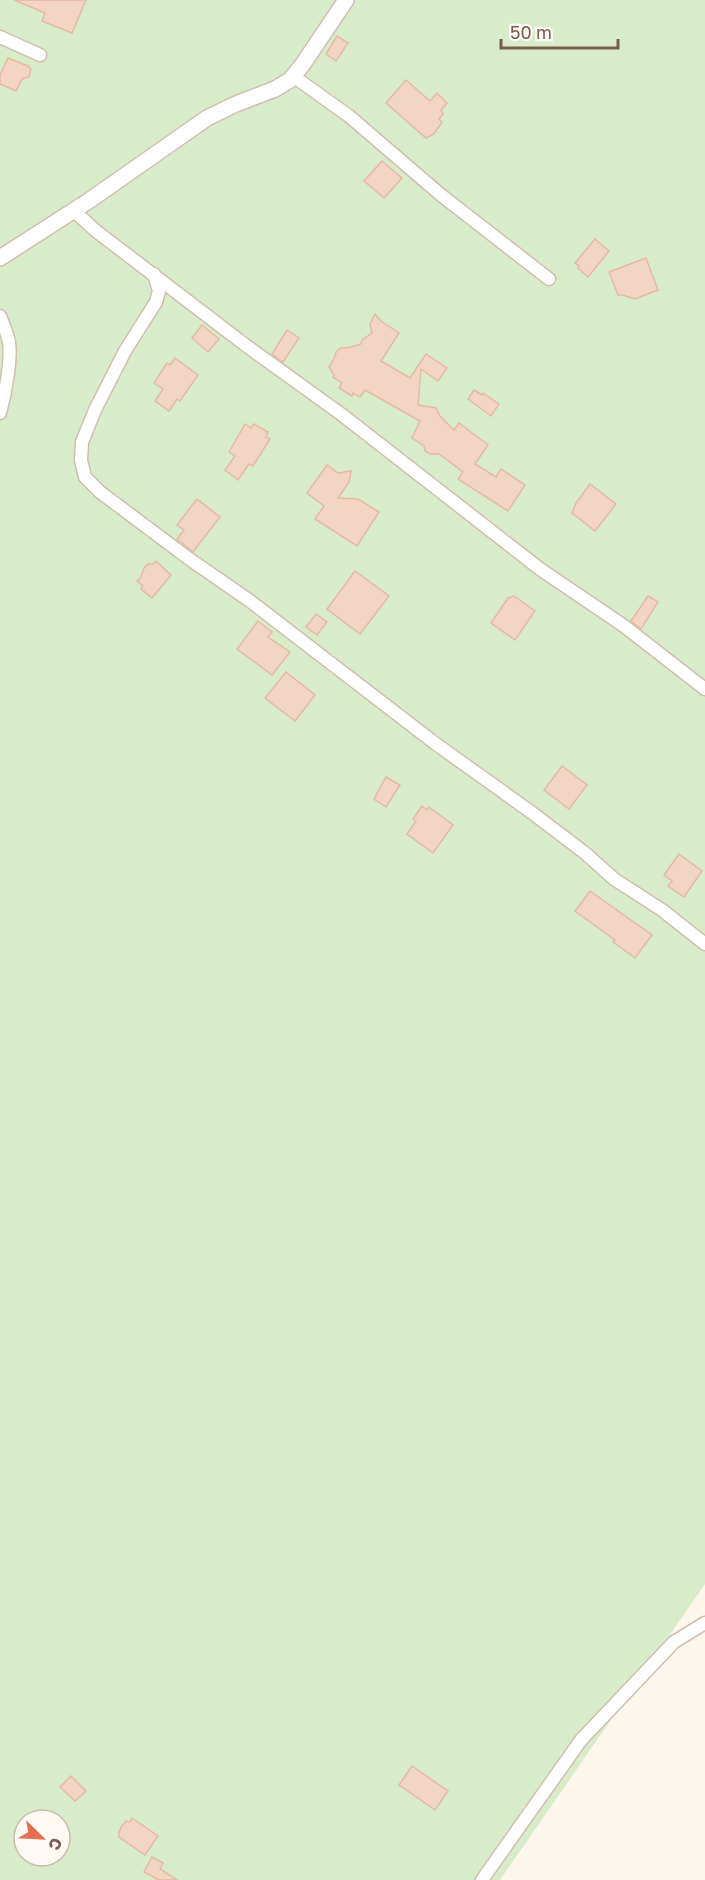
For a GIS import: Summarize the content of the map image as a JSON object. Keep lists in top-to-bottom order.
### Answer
{
  "scale_bar": "50 m",
  "north": "bottom right"
}
